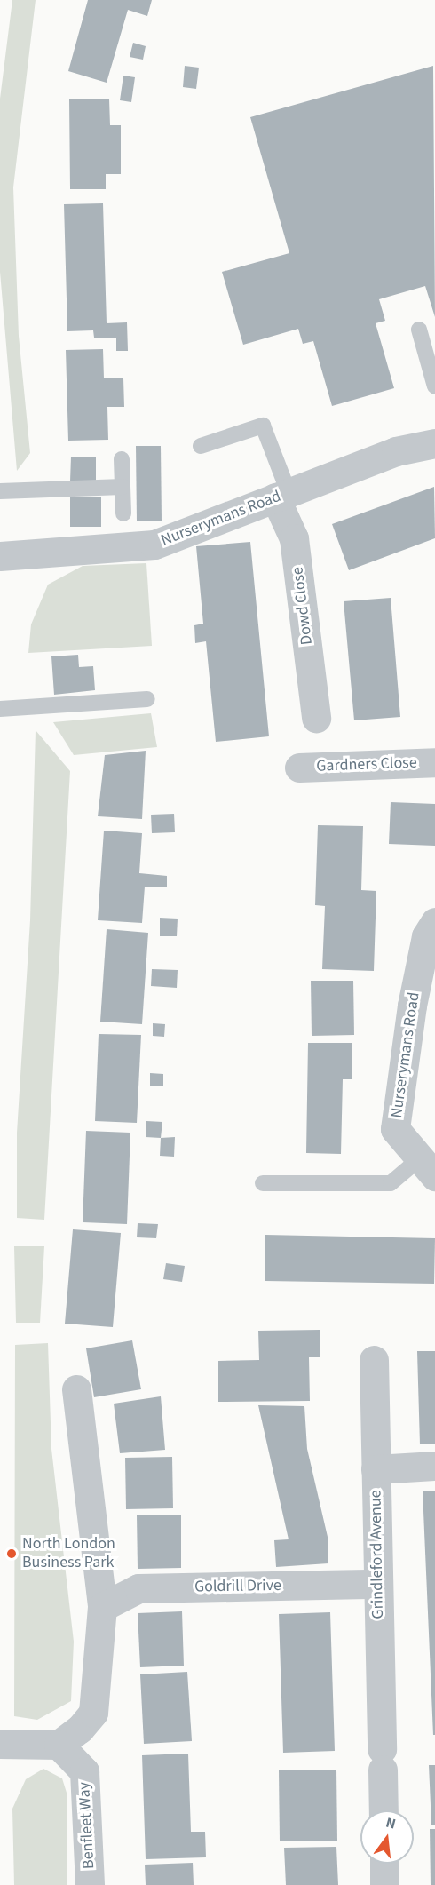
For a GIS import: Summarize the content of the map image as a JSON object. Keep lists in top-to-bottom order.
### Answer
{
  "streets": {
    "street": [
      "Nurserymans Road",
      "Dowd Close",
      "Gardners Close",
      "Grindleford Avenue",
      "Goldrill Drive",
      "Benfleet Way"
    ]
  },
  "crossings": [
    ["Nurserymans Road", "Dowd Close"],
    ["Grindleford Avenue", "Goldrill Drive"]
  ],
  "places": ["North London Business Park"],
  "north": "top"
}
